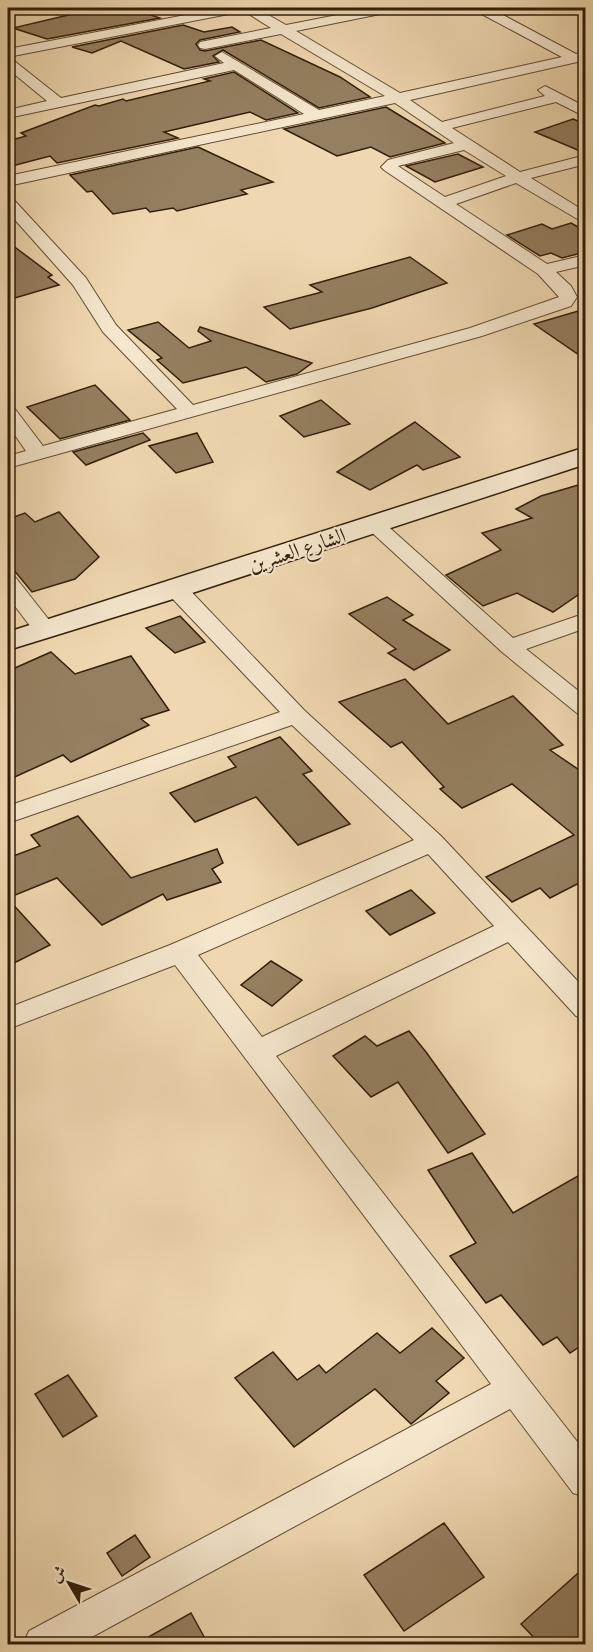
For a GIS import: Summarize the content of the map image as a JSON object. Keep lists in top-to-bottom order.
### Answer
{
  "streets": {
    "street": ["الشارع العشرين"]
  },
  "north": "top left"
}
